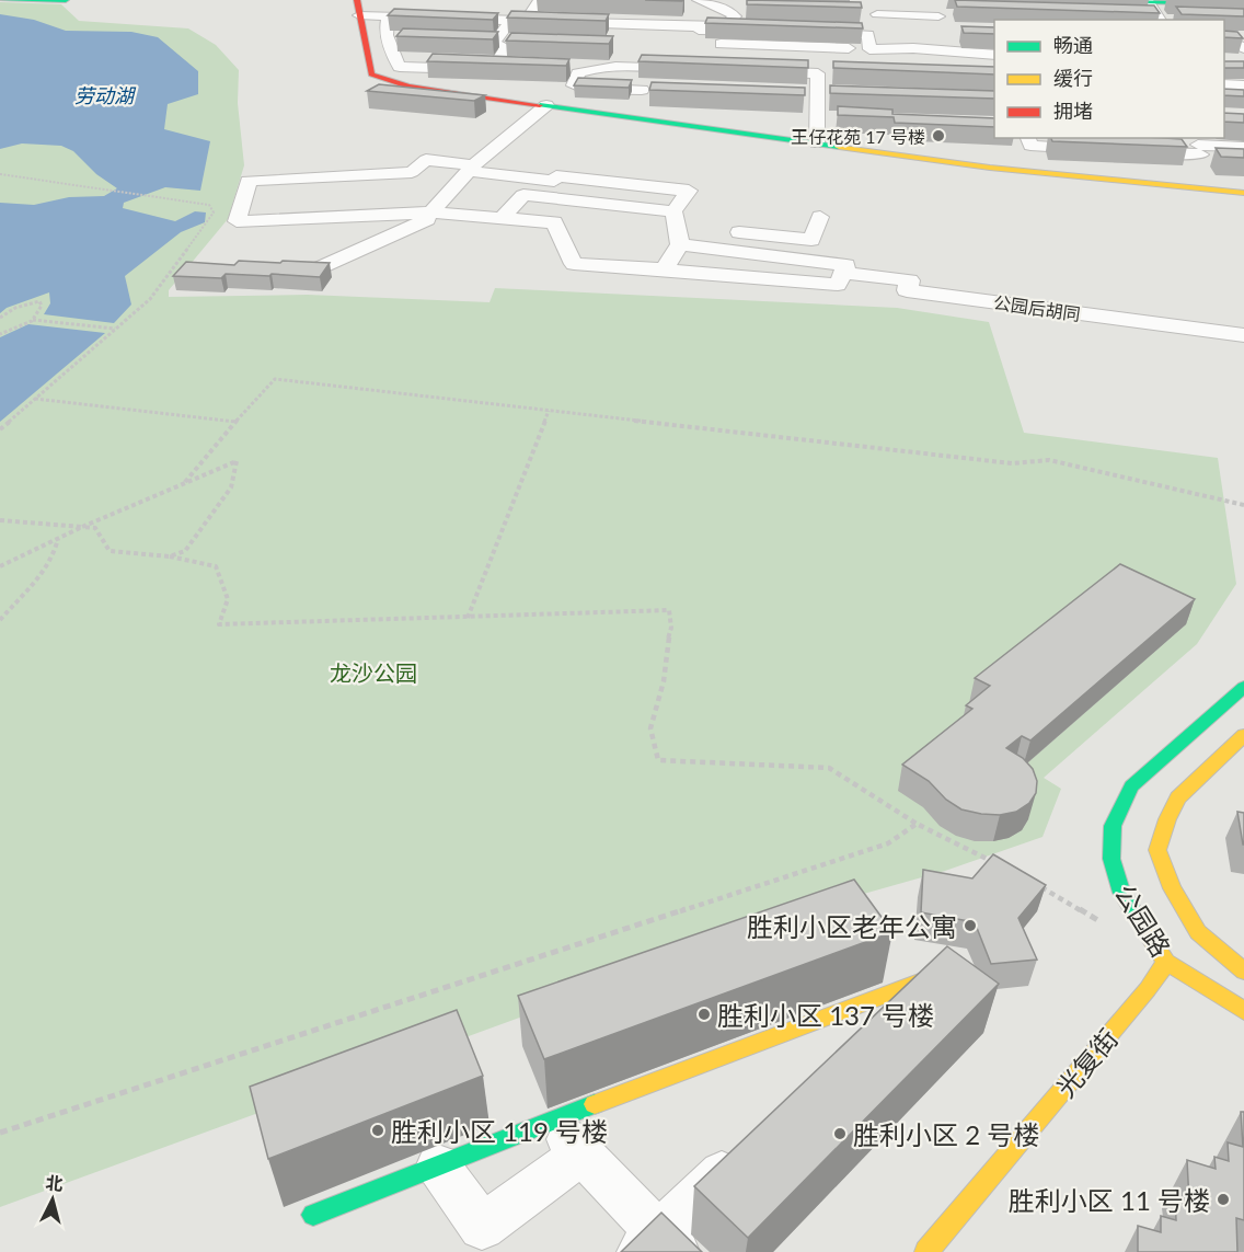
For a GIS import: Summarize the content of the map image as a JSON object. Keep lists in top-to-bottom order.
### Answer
{
  "streets": {
    "street": ["公园后胡同", "公园路", "光复街"]
  },
  "crossings": [
    ["公园路", "光复街"]
  ],
  "water": ["劳动湖"],
  "parks": ["龙沙公园"],
  "places": [
    "王仔花苑 17 号楼",
    "胜利小区老年公寓",
    "胜利小区 137 号楼",
    "胜利小区 119 号楼",
    "胜利小区 2 号楼",
    "胜利小区 11 号楼"
  ],
  "legend": ["畅通", "缓行", "拥堵"],
  "north": "top"
}
